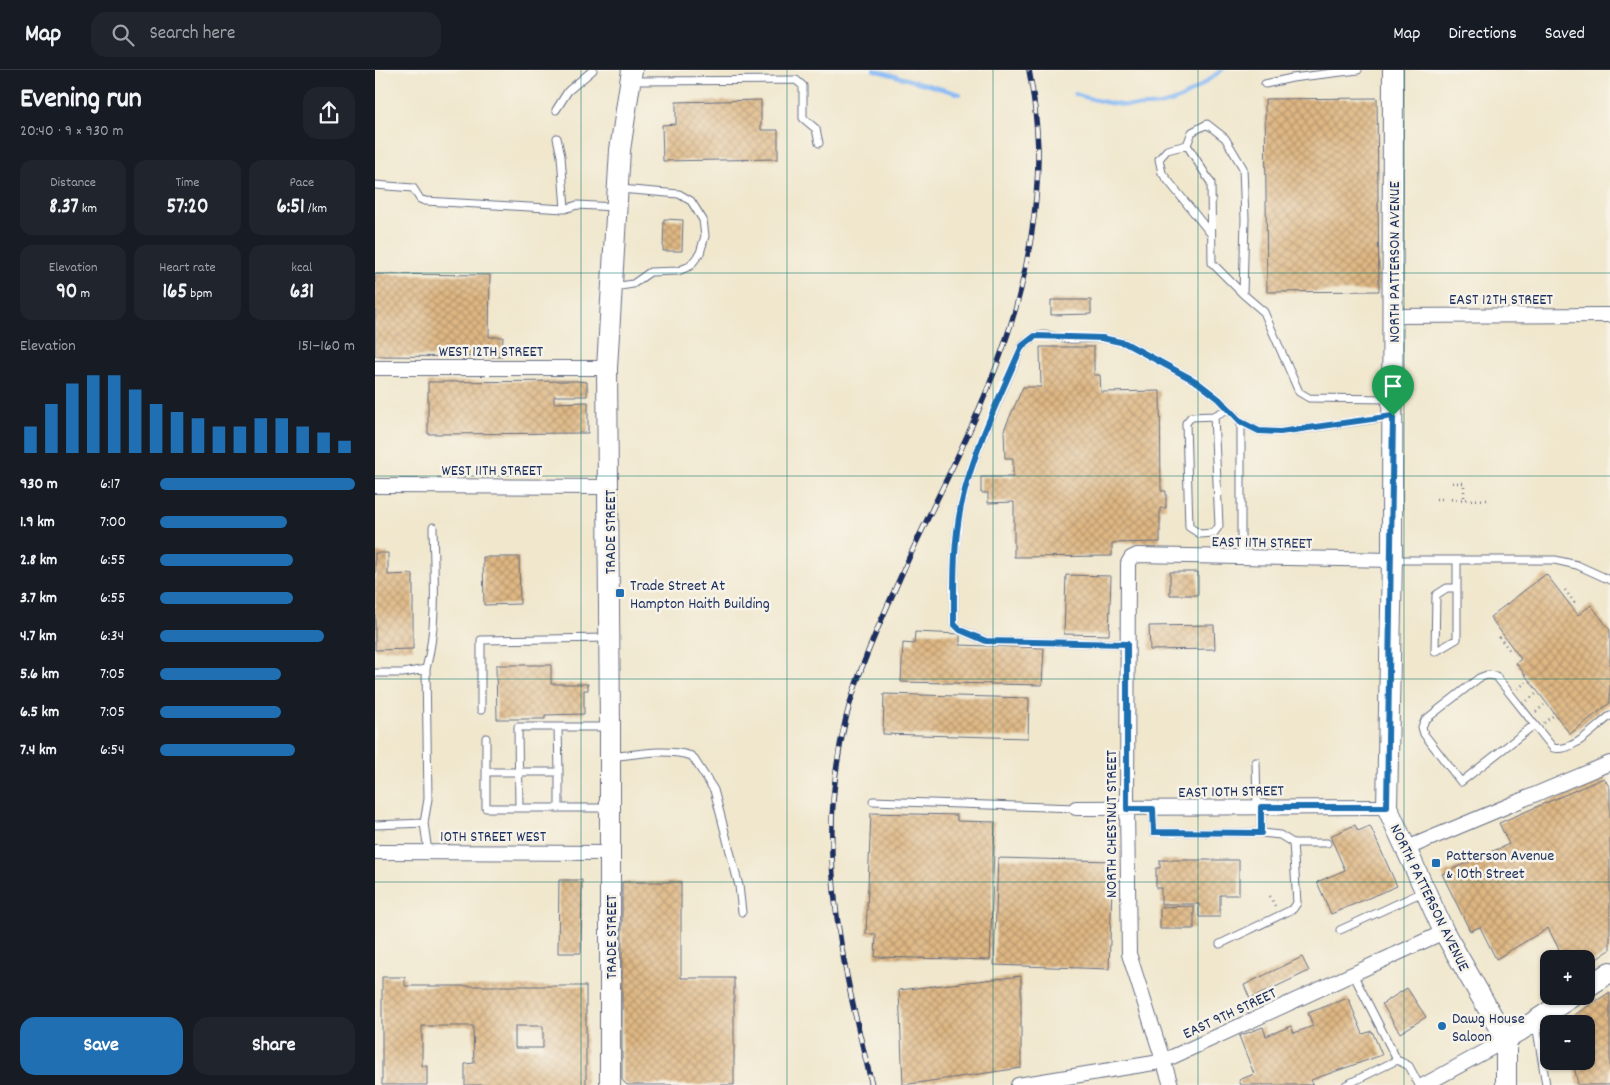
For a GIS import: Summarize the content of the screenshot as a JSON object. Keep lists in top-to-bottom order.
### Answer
{
  "streets": {
    "main road": ["NORTH PATTERSON AVENUE", "TRADE STREET"],
    "street": [
      "EAST 12TH STREET",
      "WEST 12TH STREET",
      "WEST 11TH STREET",
      "EAST 11TH STREET",
      "EAST 10TH STREET",
      "NORTH CHESTNUT STREET",
      "10TH STREET WEST",
      "EAST 9TH STREET"
    ]
  },
  "crossings": [
    ["NORTH PATTERSON AVENUE", "EAST 12TH STREET"],
    ["NORTH PATTERSON AVENUE", "EAST 11TH STREET"],
    ["NORTH PATTERSON AVENUE", "EAST 10TH STREET"],
    ["NORTH PATTERSON AVENUE", "EAST 9TH STREET"],
    ["WEST 12TH STREET", "TRADE STREET"],
    ["WEST 11TH STREET", "TRADE STREET"],
    ["TRADE STREET", "10TH STREET WEST"],
    ["EAST 11TH STREET", "NORTH CHESTNUT STREET"],
    ["EAST 10TH STREET", "NORTH CHESTNUT STREET"],
    ["NORTH CHESTNUT STREET", "EAST 9TH STREET"]
  ],
  "places": {
    "transit": ["Trade Street At Hampton Haith Building", "Patterson Avenue & 10th Street"],
    "other": ["Dawg House Saloon"]
  },
  "page": {
    "header": "Map",
    "search": "Search here",
    "nav": ["Map", "Directions", "Saved"],
    "heading": ["Evening run", "20:40 · 9 × 930 m"],
    "stats": [
      ["Distance", "8.37 km"],
      ["Time", "57:20"],
      ["Pace", "6:51 /km"],
      ["Elevation", "90 m"],
      ["Heart rate", "165 bpm"],
      ["kcal", "631"]
    ],
    "chart": ["Elevation", "151–160 m"],
    "list": [
      {
        "name": "930 m",
        "note": "6:17"
      },
      {
        "name": "1.9 km",
        "note": "7:00"
      },
      {
        "name": "2.8 km",
        "note": "6:55"
      },
      {
        "name": "3.7 km",
        "note": "6:55"
      },
      {
        "name": "4.7 km",
        "note": "6:34"
      },
      {
        "name": "5.6 km",
        "note": "7:05"
      },
      {
        "name": "6.5 km",
        "note": "7:05"
      },
      {
        "name": "7.4 km",
        "note": "6:54"
      }
    ],
    "map_buttons": ["+", "−"],
    "buttons": ["Save", "Share"]
  }
}
